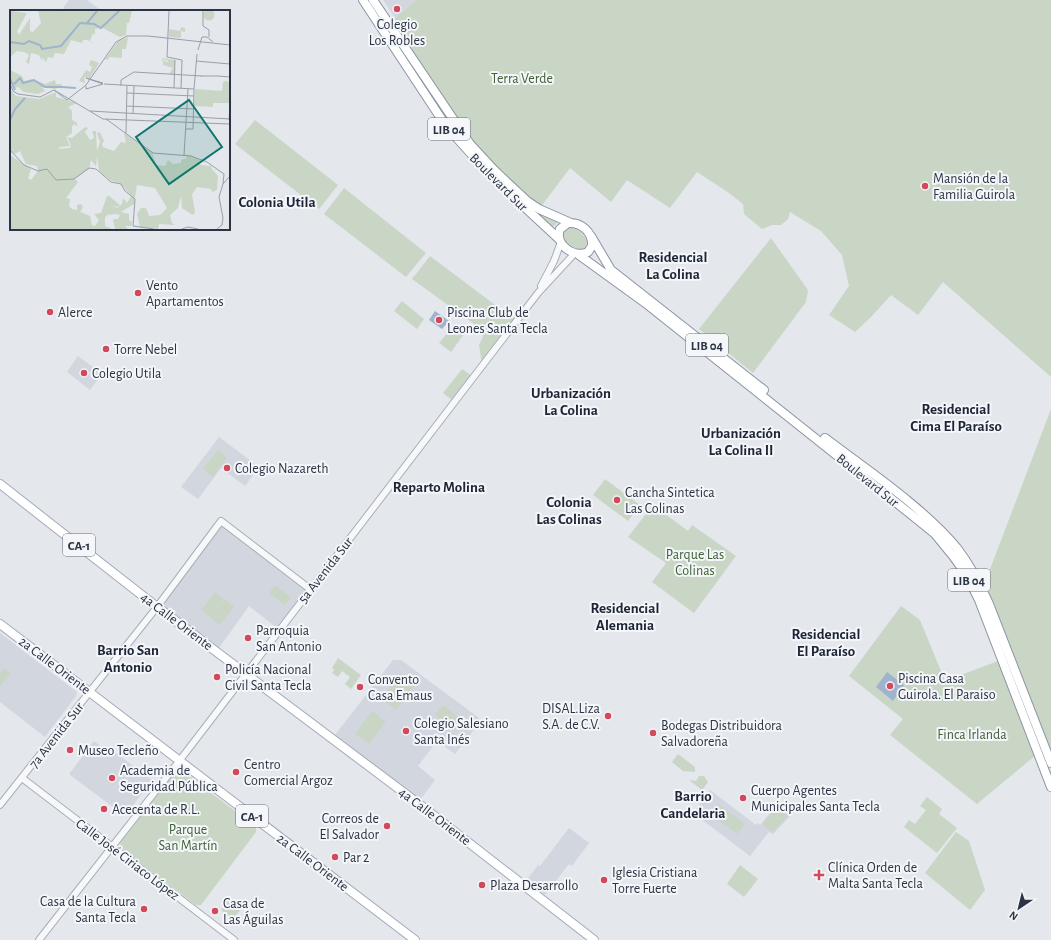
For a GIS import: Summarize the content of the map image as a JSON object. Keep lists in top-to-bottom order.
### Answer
{
  "streets": {
    "main road": [
      "LIB 04",
      "Boulevard Sur",
      "CA-1",
      "4a Calle Oriente",
      "2a Calle Oriente"
    ],
    "street": ["5a Avenida Sur", "7a Avenida Sur", "Calle José Ciriaco López"]
  },
  "crossings": [
    ["LIB 04", "Boulevard Sur"],
    ["LIB 04", "5a Avenida Sur"],
    ["Boulevard Sur", "5a Avenida Sur"],
    ["5a Avenida Sur", "4a Calle Oriente"],
    ["5a Avenida Sur", "2a Calle Oriente"],
    ["5a Avenida Sur", "7a Avenida Sur"],
    ["5a Avenida Sur", "Calle José Ciriaco López"],
    ["4a Calle Oriente", "7a Avenida Sur"],
    ["2a Calle Oriente", "7a Avenida Sur"],
    ["7a Avenida Sur", "Calle José Ciriaco López"]
  ],
  "districts": [
    "Colonia Utila",
    "Residencial La Colina",
    "Urbanización La Colina",
    "Residencial Cima El Paraíso",
    "Urbanización La Colina II",
    "Reparto Molina",
    "Colonia Las Colinas",
    "Residencial Alemania",
    "Residencial El Paraíso",
    "Barrio San Antonio",
    "Barrio Candelaria"
  ],
  "parks": [
    "Terra Verde",
    "Parque Las Colinas",
    "Finca Irlanda",
    "Parque San Martín"
  ],
  "places": {
    "other": [
      "Colegio Los Robles",
      "Mansión de la Familia Guirola",
      "Vento Apartamentos",
      "Alerce",
      "Piscina Club de Leones Santa Tecla",
      "Torre Nebel",
      "Colegio Utila",
      "Colegio Nazareth",
      "Cancha Sintetica Las Colinas",
      "Parroquia San Antonio",
      "Policía Nacional Civil Santa Tecla",
      "Piscina Casa Guirola. El Paraiso",
      "Convento Casa Emaus",
      "DISAL.Liza S.A. de C.V.",
      "Colegio Salesiano Santa Inés",
      "Bodegas Distribuidora Salvadoreña",
      "Museo Tecleño",
      "Centro Comercial Argoz",
      "Academia de Seguridad Pública",
      "Cuerpo Agentes Municipales Santa Tecla",
      "Acecenta de R.L.",
      "Correos de El Salvador",
      "Par 2",
      "Iglesia Cristiana Torre Fuerte",
      "Plaza Desarrollo",
      "Casa de la Cultura Santa Tecla",
      "Casa de Las Águilas"
    ],
    "health": ["Clínica Orden de Malta Santa Tecla"]
  },
  "north": "bottom left"
}
